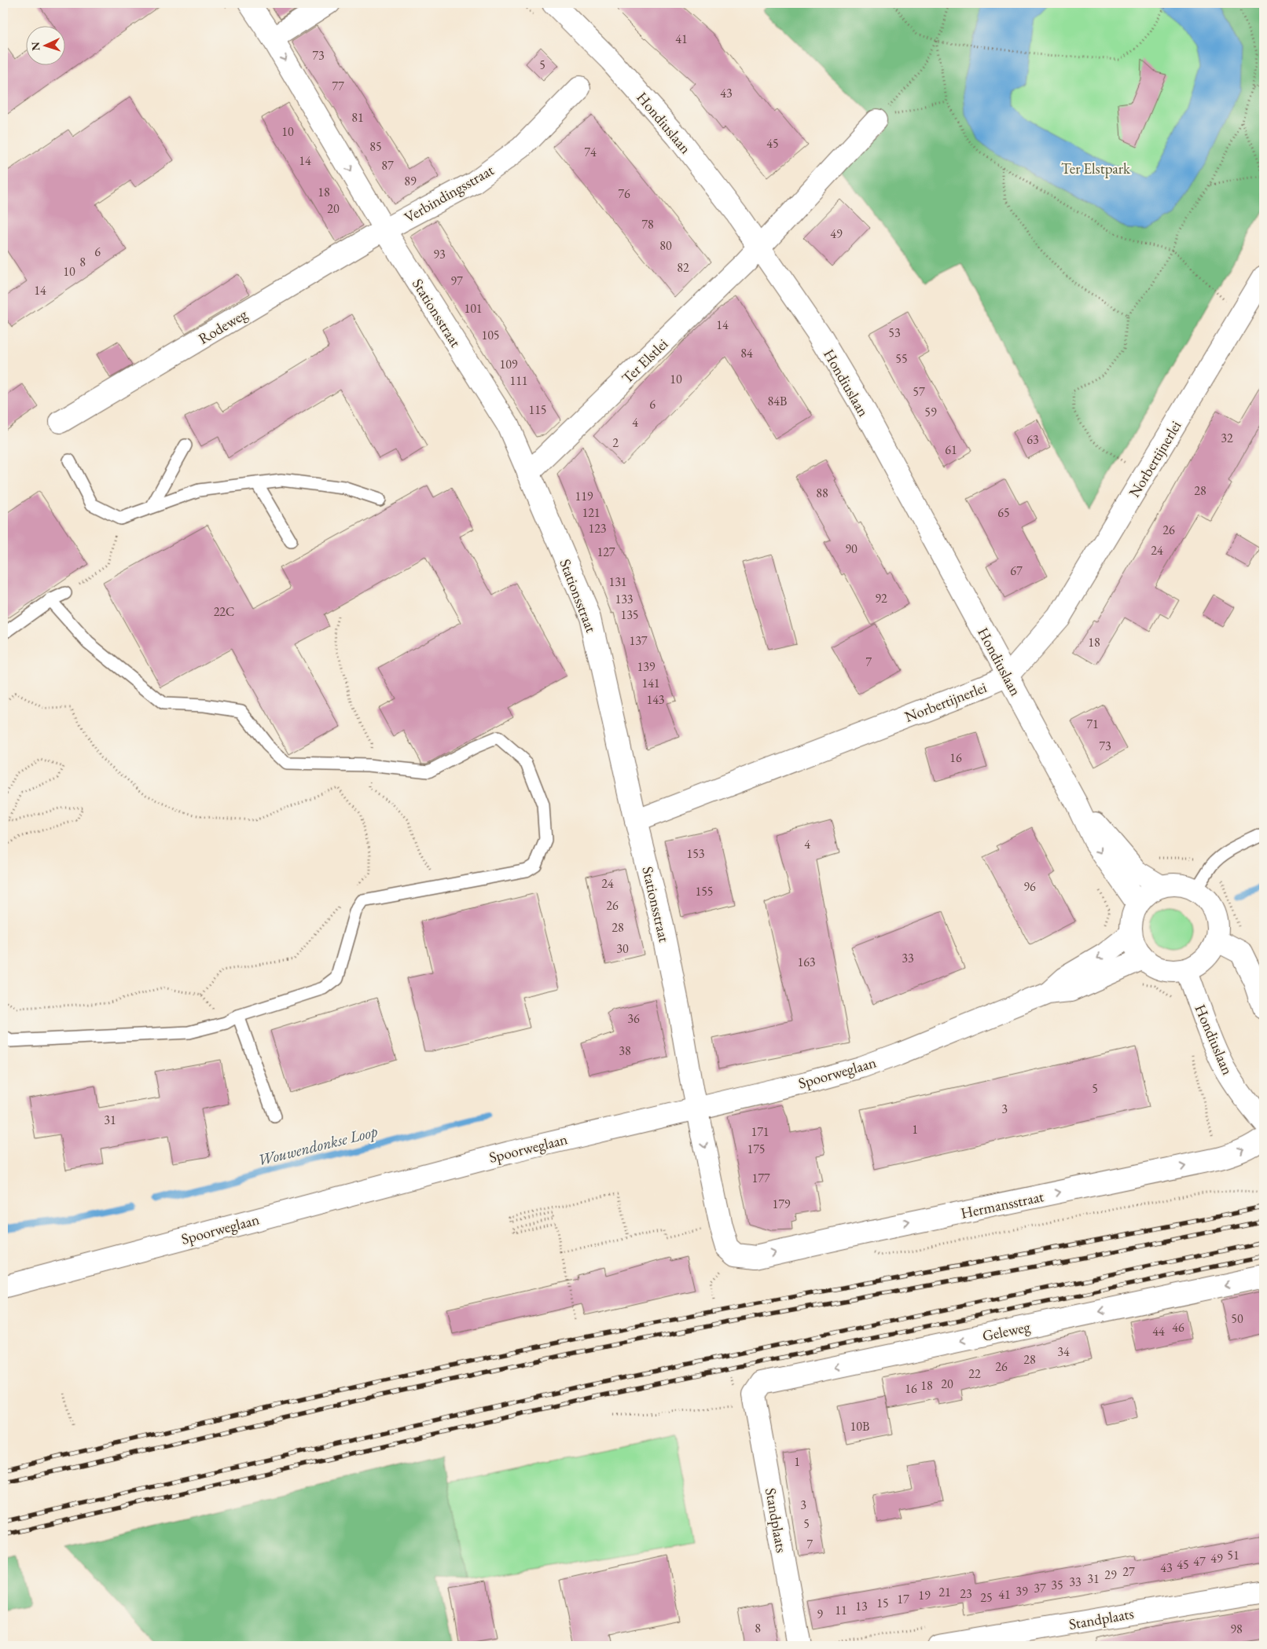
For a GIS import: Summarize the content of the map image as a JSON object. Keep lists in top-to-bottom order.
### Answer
{
  "streets": {
    "street": [
      "Hondiuslaan",
      "Verbindingsstraat",
      "Stationsstraat",
      "Rodeweg",
      "Ter Elstlei",
      "Norbertijnerlei",
      "Spoorweglaan",
      "Hermansstraat",
      "Geleweg",
      "Standplaats"
    ]
  },
  "crossings": [
    ["Hondiuslaan", "Ter Elstlei"],
    ["Hondiuslaan", "Norbertijnerlei"],
    ["Hondiuslaan", "Spoorweglaan"],
    ["Verbindingsstraat", "Stationsstraat"],
    ["Verbindingsstraat", "Rodeweg"],
    ["Stationsstraat", "Rodeweg"],
    ["Stationsstraat", "Ter Elstlei"],
    ["Stationsstraat", "Norbertijnerlei"],
    ["Stationsstraat", "Spoorweglaan"],
    ["Stationsstraat", "Hermansstraat"],
    ["Geleweg", "Standplaats"]
  ],
  "one_way": ["Hermansstraat", "Geleweg"],
  "water": ["Wouwendonkse Loop"],
  "parks": ["Ter Elstpark"],
  "house_numbers": [
    "41",
    "73",
    "5",
    "77",
    "43",
    "81",
    "10",
    "45",
    "85",
    "74",
    "14",
    "87",
    "89",
    "18",
    "76",
    "20",
    "78",
    "49",
    "80",
    "6",
    "93",
    "8",
    "82",
    "10",
    "97",
    "14",
    "101",
    "14",
    "53",
    "105",
    "84",
    "55",
    "109",
    "10",
    "111",
    "57",
    "84B",
    "6",
    "115",
    "59",
    "4",
    "32",
    "63",
    "2",
    "61",
    "28",
    "88",
    "119",
    "121",
    "65",
    "123",
    "26",
    "90",
    "24",
    "127",
    "67",
    "131",
    "92",
    "133",
    "22C",
    "135",
    "137",
    "18",
    "7",
    "139",
    "141",
    "143",
    "71",
    "73",
    "16",
    "4",
    "153",
    "24",
    "96",
    "155",
    "26",
    "28",
    "30",
    "33",
    "163",
    "36",
    "38",
    "5",
    "3",
    "31",
    "1",
    "171",
    "175",
    "177",
    "179",
    "50",
    "46",
    "44",
    "34",
    "28",
    "26",
    "22",
    "20",
    "18",
    "16",
    "10B",
    "1",
    "3",
    "5",
    "7",
    "51",
    "49",
    "47",
    "45",
    "43",
    "27",
    "29",
    "31",
    "33",
    "35",
    "37",
    "39",
    "21",
    "23",
    "41",
    "19",
    "25",
    "17",
    "15",
    "13",
    "11",
    "9",
    "8",
    "98"
  ],
  "north": "left"
}
